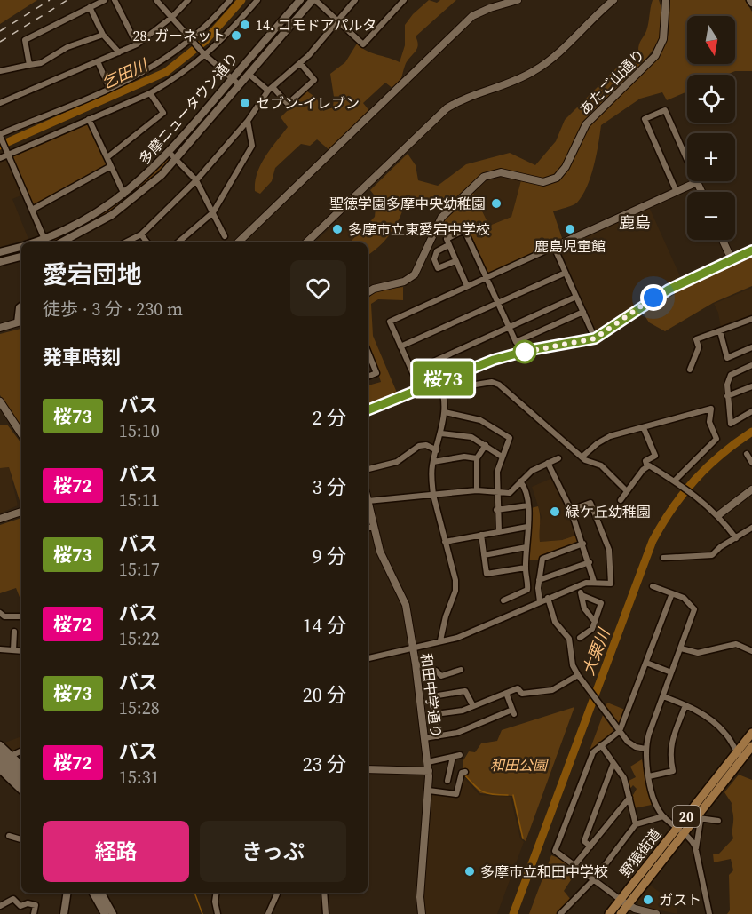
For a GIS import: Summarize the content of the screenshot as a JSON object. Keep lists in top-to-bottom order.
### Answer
{
  "streets": {
    "main road": ["多摩ニュータウン通り", "20", "野猿街道"],
    "street": ["あたご山通り", "和田中学通り"]
  },
  "districts": ["鹿島"],
  "water": ["乞田川", "大栗川"],
  "parks": ["和田公園"],
  "places": [
    "14. コモドアパルタ",
    "28. ガーネット",
    "セブン-イレブン",
    "聖徳学園多摩中央幼稚園",
    "多摩市立東愛宕中学校",
    "鹿島児童館",
    "緑ケ丘幼稚園",
    "多摩市立和田中学校",
    "ガスト"
  ],
  "lines": ["bus line 桜73"],
  "north": "bottom",
  "page": {
    "on_map": "桜73",
    "map_buttons": ["+", "−"],
    "heading": [
      ["愛宕団地", "徒歩 · 3 分 · 230 m"],
      "発車時刻"
    ],
    "list": [
      {
        "mark": "桜73",
        "name": "バス",
        "note": "15:10",
        "value": "2 分"
      },
      {
        "mark": "桜72",
        "name": "バス",
        "note": "15:11",
        "value": "3 分"
      },
      {
        "mark": "桜73",
        "name": "バス",
        "note": "15:17",
        "value": "9 分"
      },
      {
        "mark": "桜72",
        "name": "バス",
        "note": "15:22",
        "value": "14 分"
      },
      {
        "mark": "桜73",
        "name": "バス",
        "note": "15:28",
        "value": "20 分"
      },
      {
        "mark": "桜72",
        "name": "バス",
        "note": "15:31",
        "value": "23 分"
      }
    ],
    "buttons": ["経路", "きっぷ"]
  }
}
